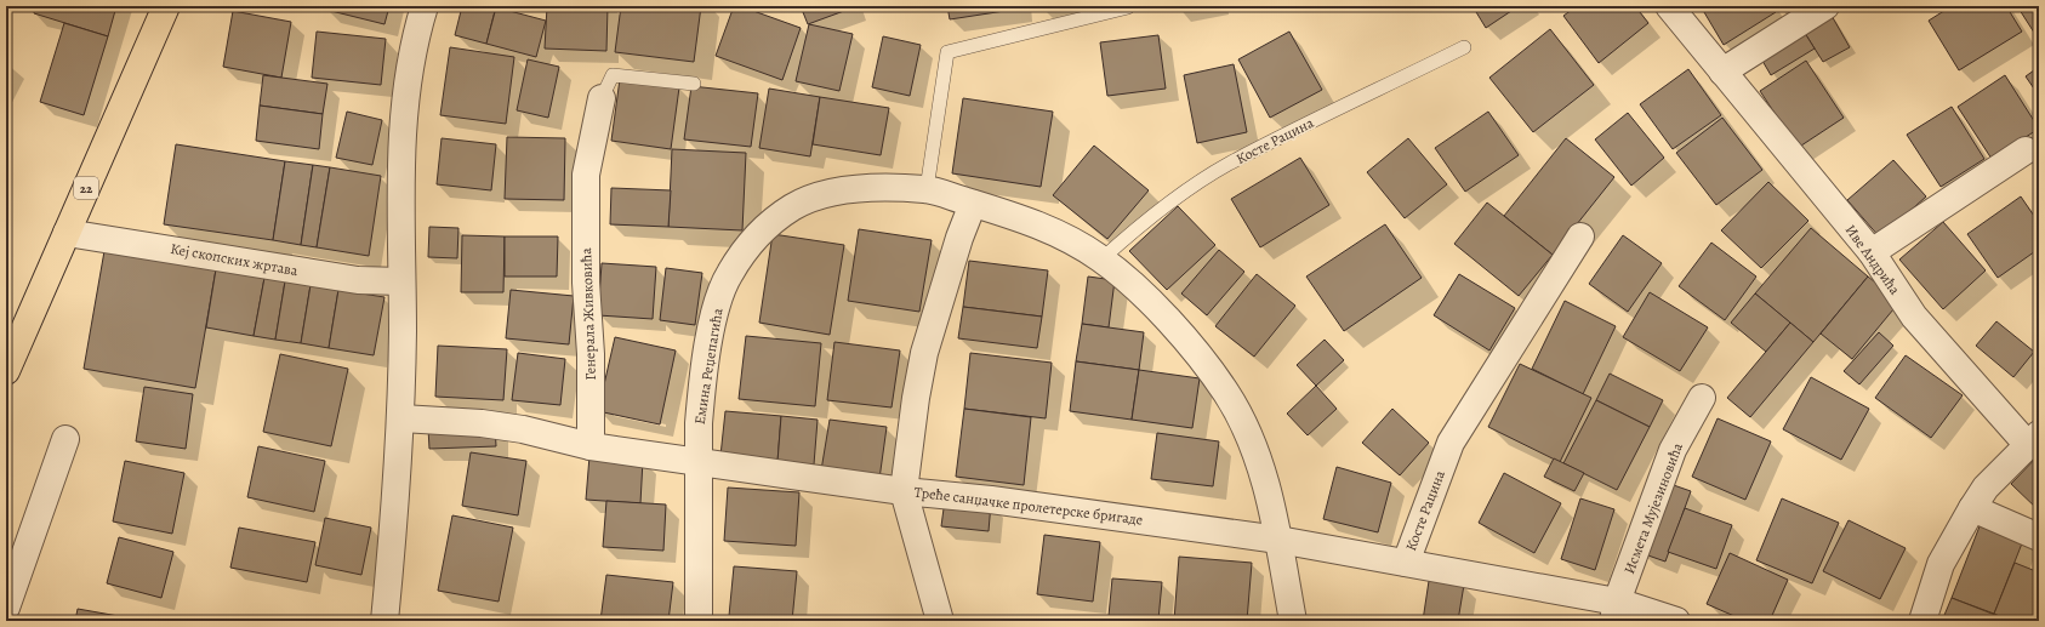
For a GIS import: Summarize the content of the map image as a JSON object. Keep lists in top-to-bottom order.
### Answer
{
  "streets": {
    "main road": ["22"],
    "street": [
      "Косте Рацина",
      "Кеј скопских жртава",
      "Иве Андрића",
      "Генерала Живковића",
      "Емина Реџепагића",
      "Треће санџачке пролетерске бригаде",
      "Исмета Мујезиновића"
    ]
  },
  "crossings": [
    ["Косте Рацина", "Треће санџачке пролетерске бригаде"],
    ["Косте Рацина", "Исмета Мујезиновића"],
    ["22", "Кеј скопских жртава"],
    ["Емина Реџепагића", "Треће санџачке пролетерске бригаде"]
  ]
}
